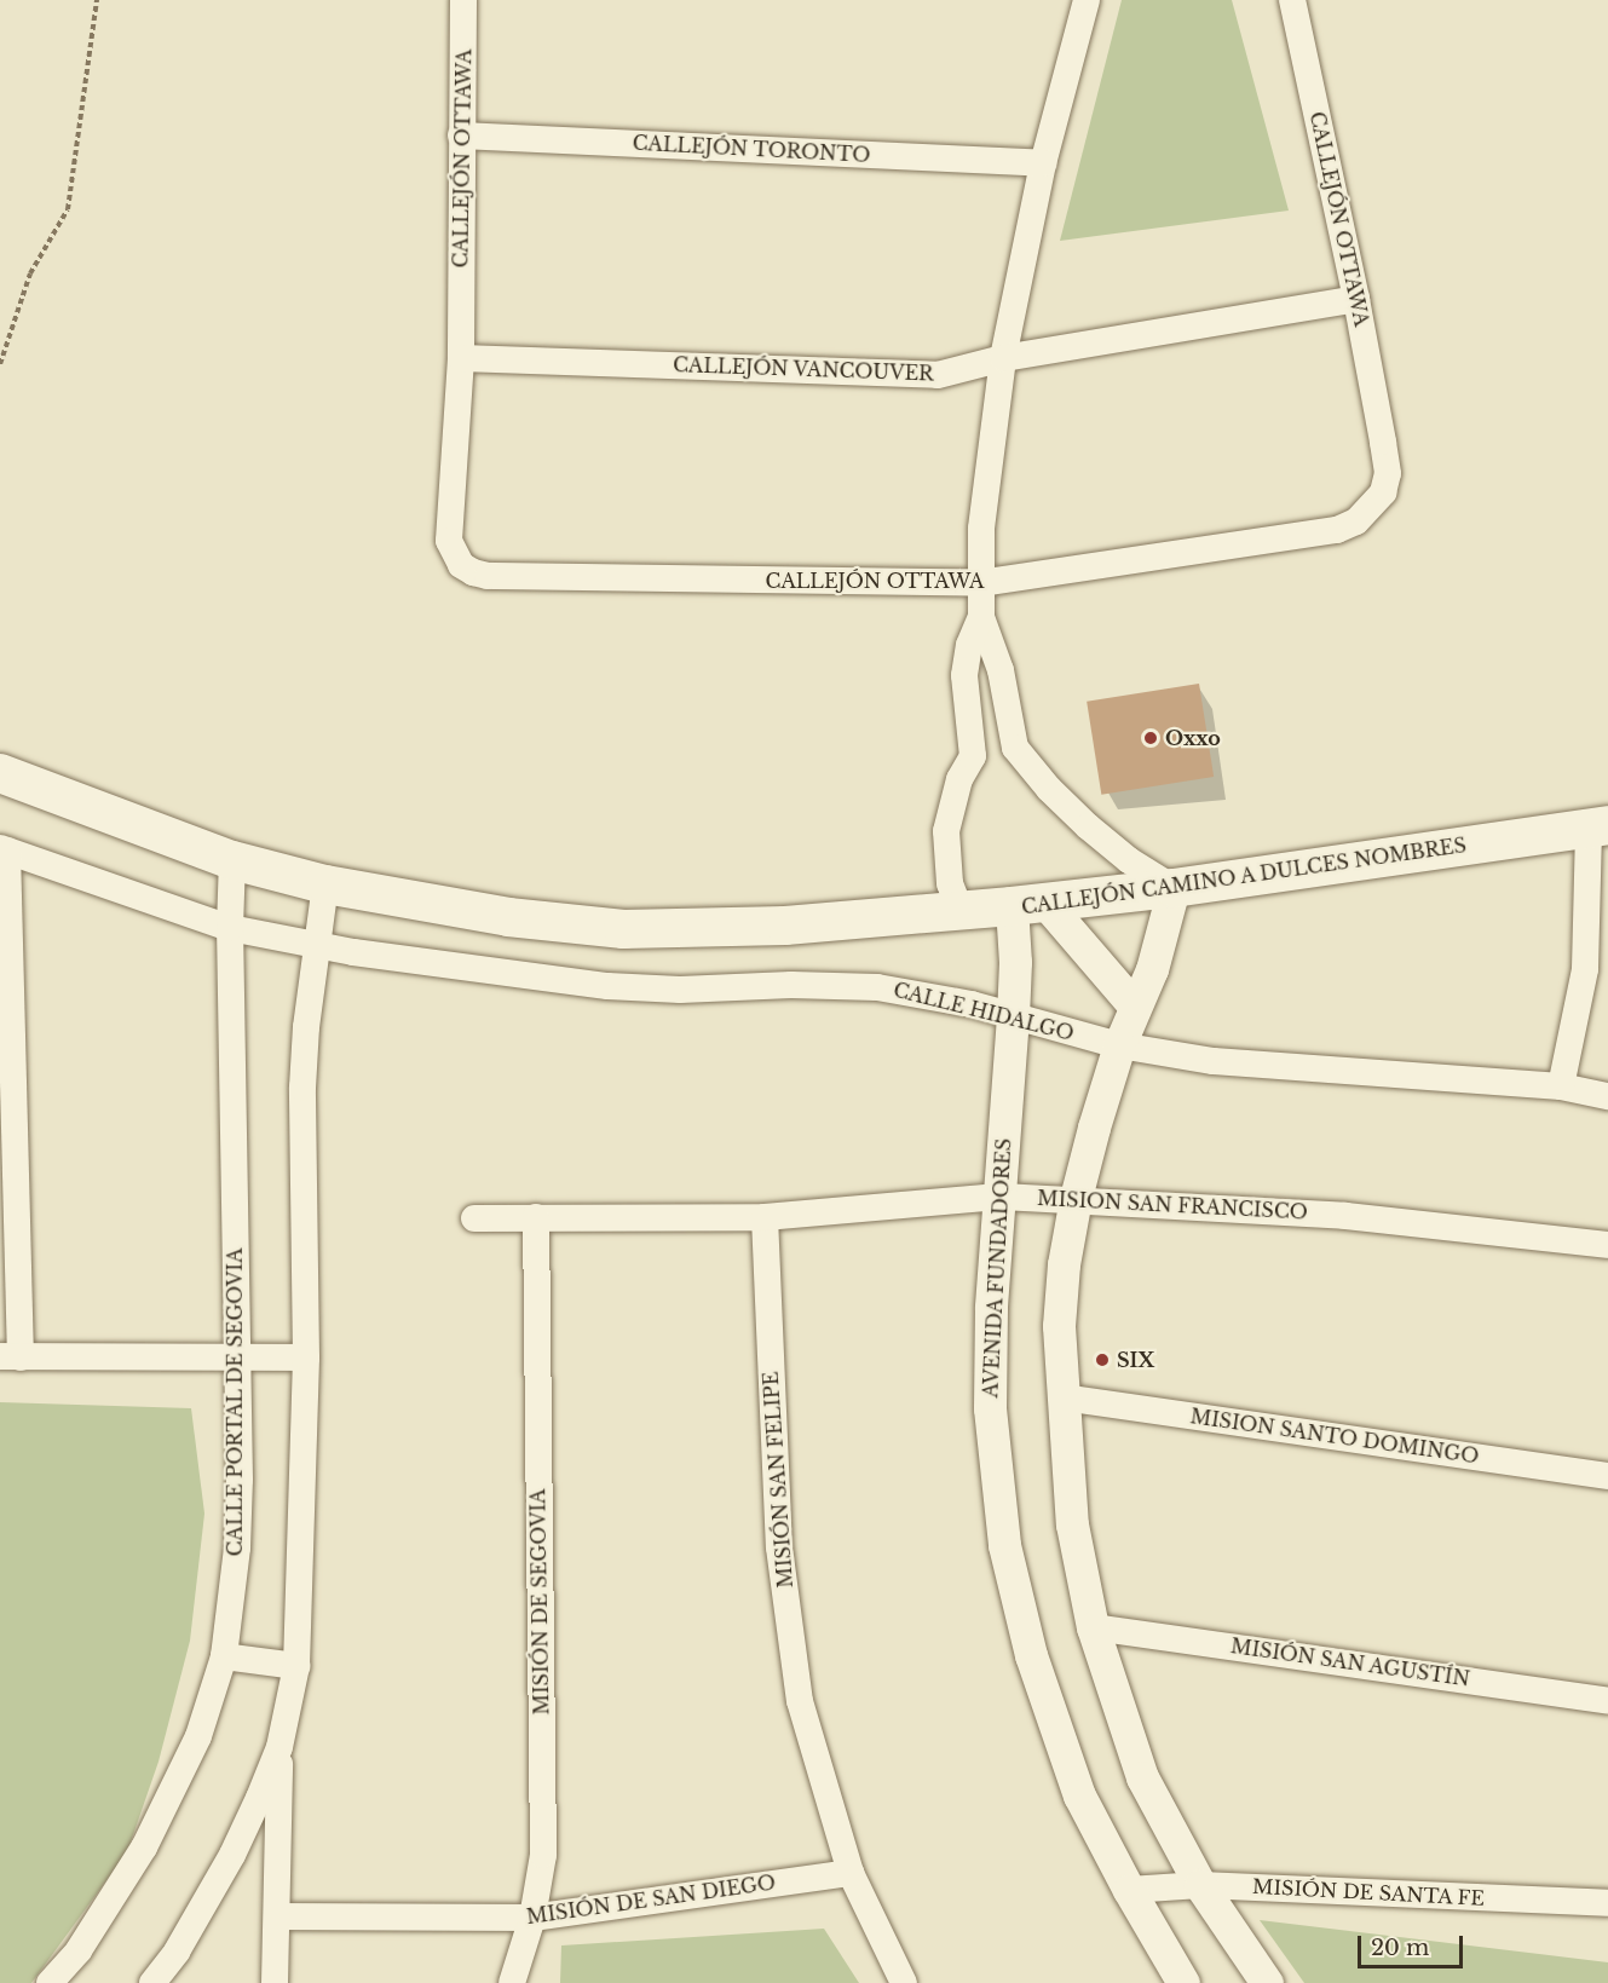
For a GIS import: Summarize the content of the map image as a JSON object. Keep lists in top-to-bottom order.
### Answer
{
  "streets": {
    "main road": ["CALLEJÓN CAMINO A DULCES NOMBRES"],
    "street": [
      "CALLEJÓN TORONTO",
      "CALLEJÓN OTTAWA",
      "CALLEJÓN VANCOUVER",
      "CALLE HIDALGO",
      "MISION SAN FRANCISCO",
      "AVENIDA FUNDADORES",
      "CALLE PORTAL DE SEGOVIA",
      "MISION SANTO DOMINGO",
      "MISIÓN SAN FELIPE",
      "MISIÓN DE SEGOVIA",
      "MISIÓN SAN AGUSTÍN",
      "MISIÓN DE SANTA FE",
      "MISIÓN DE SAN DIEGO"
    ]
  },
  "crossings": [
    ["CALLEJÓN TORONTO", "CALLEJÓN OTTAWA"],
    ["CALLEJÓN OTTAWA", "CALLEJÓN VANCOUVER"],
    ["CALLEJÓN CAMINO A DULCES NOMBRES", "AVENIDA FUNDADORES"],
    ["CALLEJÓN CAMINO A DULCES NOMBRES", "CALLE PORTAL DE SEGOVIA"],
    ["CALLE HIDALGO", "AVENIDA FUNDADORES"],
    ["CALLE HIDALGO", "CALLE PORTAL DE SEGOVIA"],
    ["MISION SAN FRANCISCO", "AVENIDA FUNDADORES"],
    ["MISION SAN FRANCISCO", "MISIÓN SAN FELIPE"],
    ["MISION SAN FRANCISCO", "MISIÓN DE SEGOVIA"],
    ["AVENIDA FUNDADORES", "MISIÓN DE SANTA FE"],
    ["MISIÓN SAN FELIPE", "MISIÓN DE SAN DIEGO"],
    ["MISIÓN DE SEGOVIA", "MISIÓN DE SAN DIEGO"]
  ],
  "places": ["Oxxo", "SIX"],
  "scale_bar": "20 m"
}
